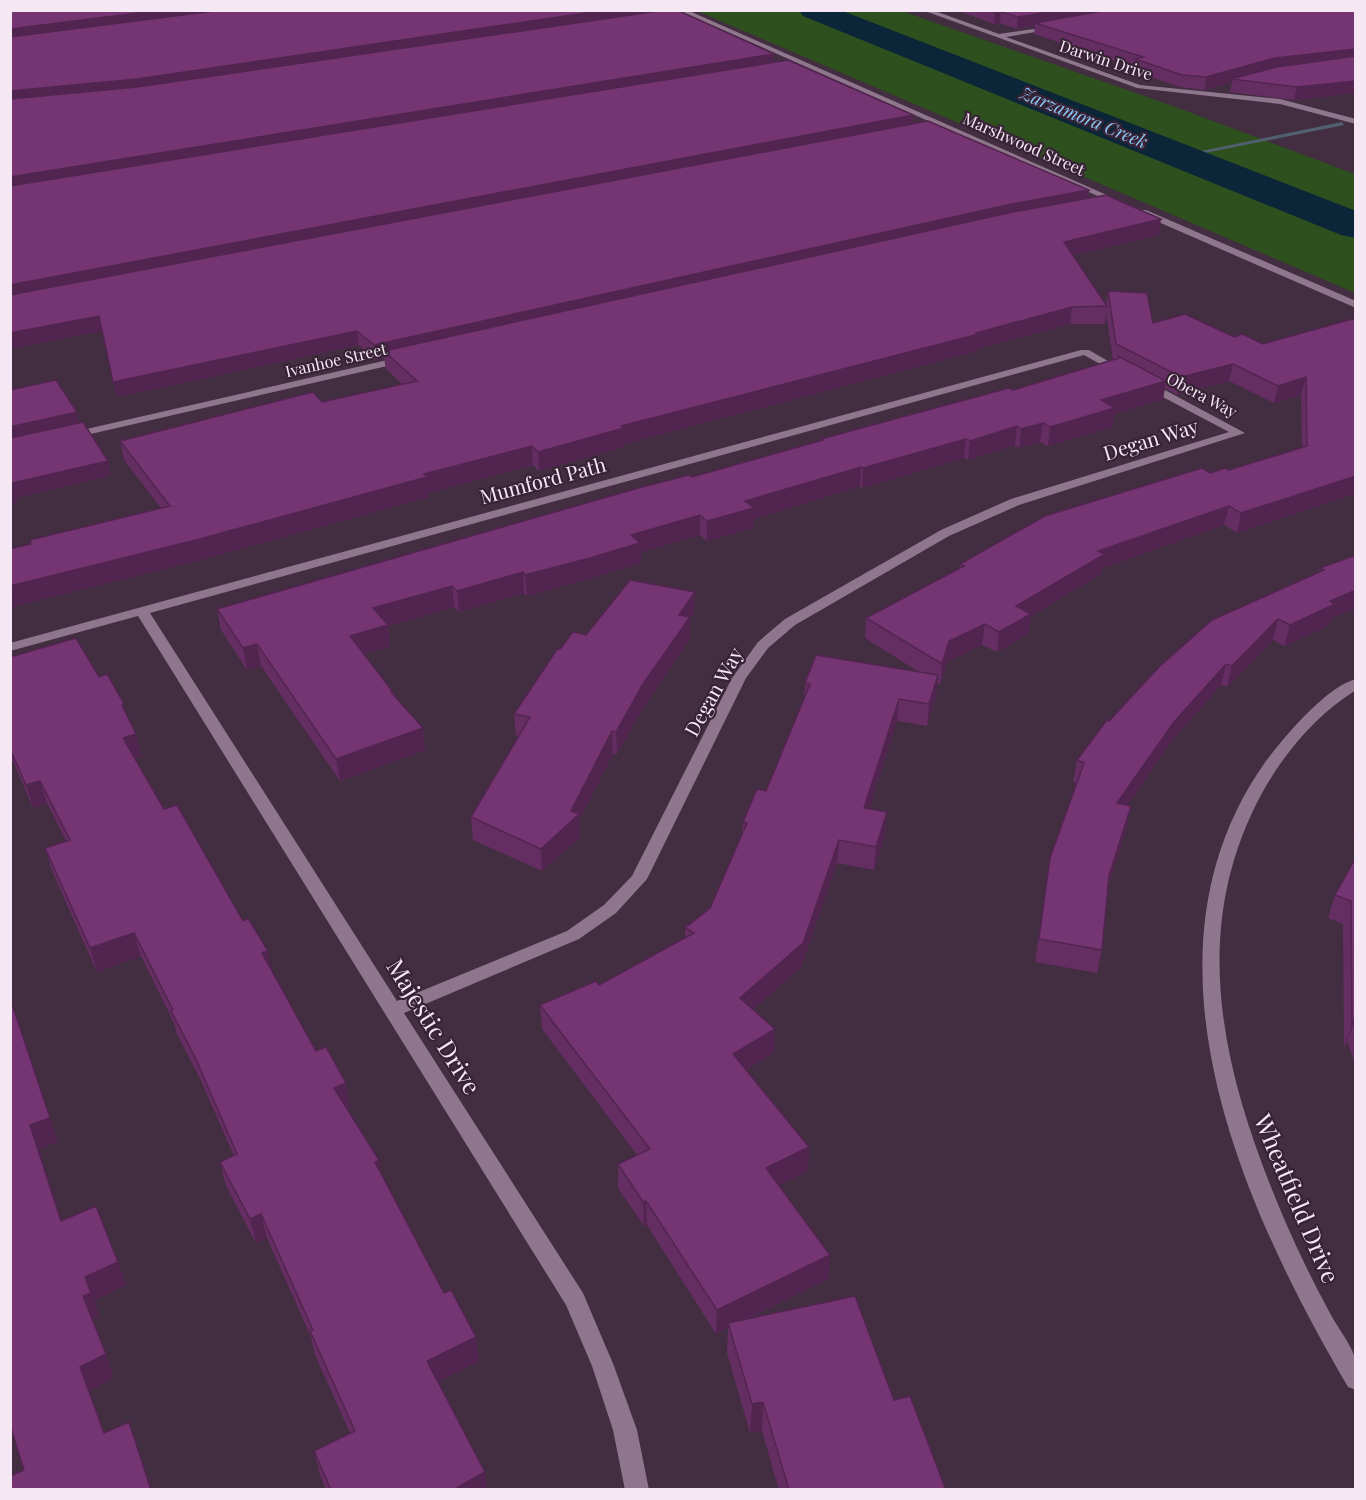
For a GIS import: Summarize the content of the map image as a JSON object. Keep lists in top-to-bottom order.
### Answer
{
  "streets": {
    "street": [
      "Darwin Drive",
      "Marshwood Street",
      "Ivanhoe Street",
      "Obera Way",
      "Degan Way",
      "Mumford Path",
      "Majestic Drive",
      "Wheatfield Drive"
    ]
  },
  "crossings": [
    ["Obera Way", "Degan Way"],
    ["Obera Way", "Mumford Path"],
    ["Degan Way", "Majestic Drive"],
    ["Mumford Path", "Majestic Drive"]
  ],
  "water": ["Zarzamora Creek"]
}
